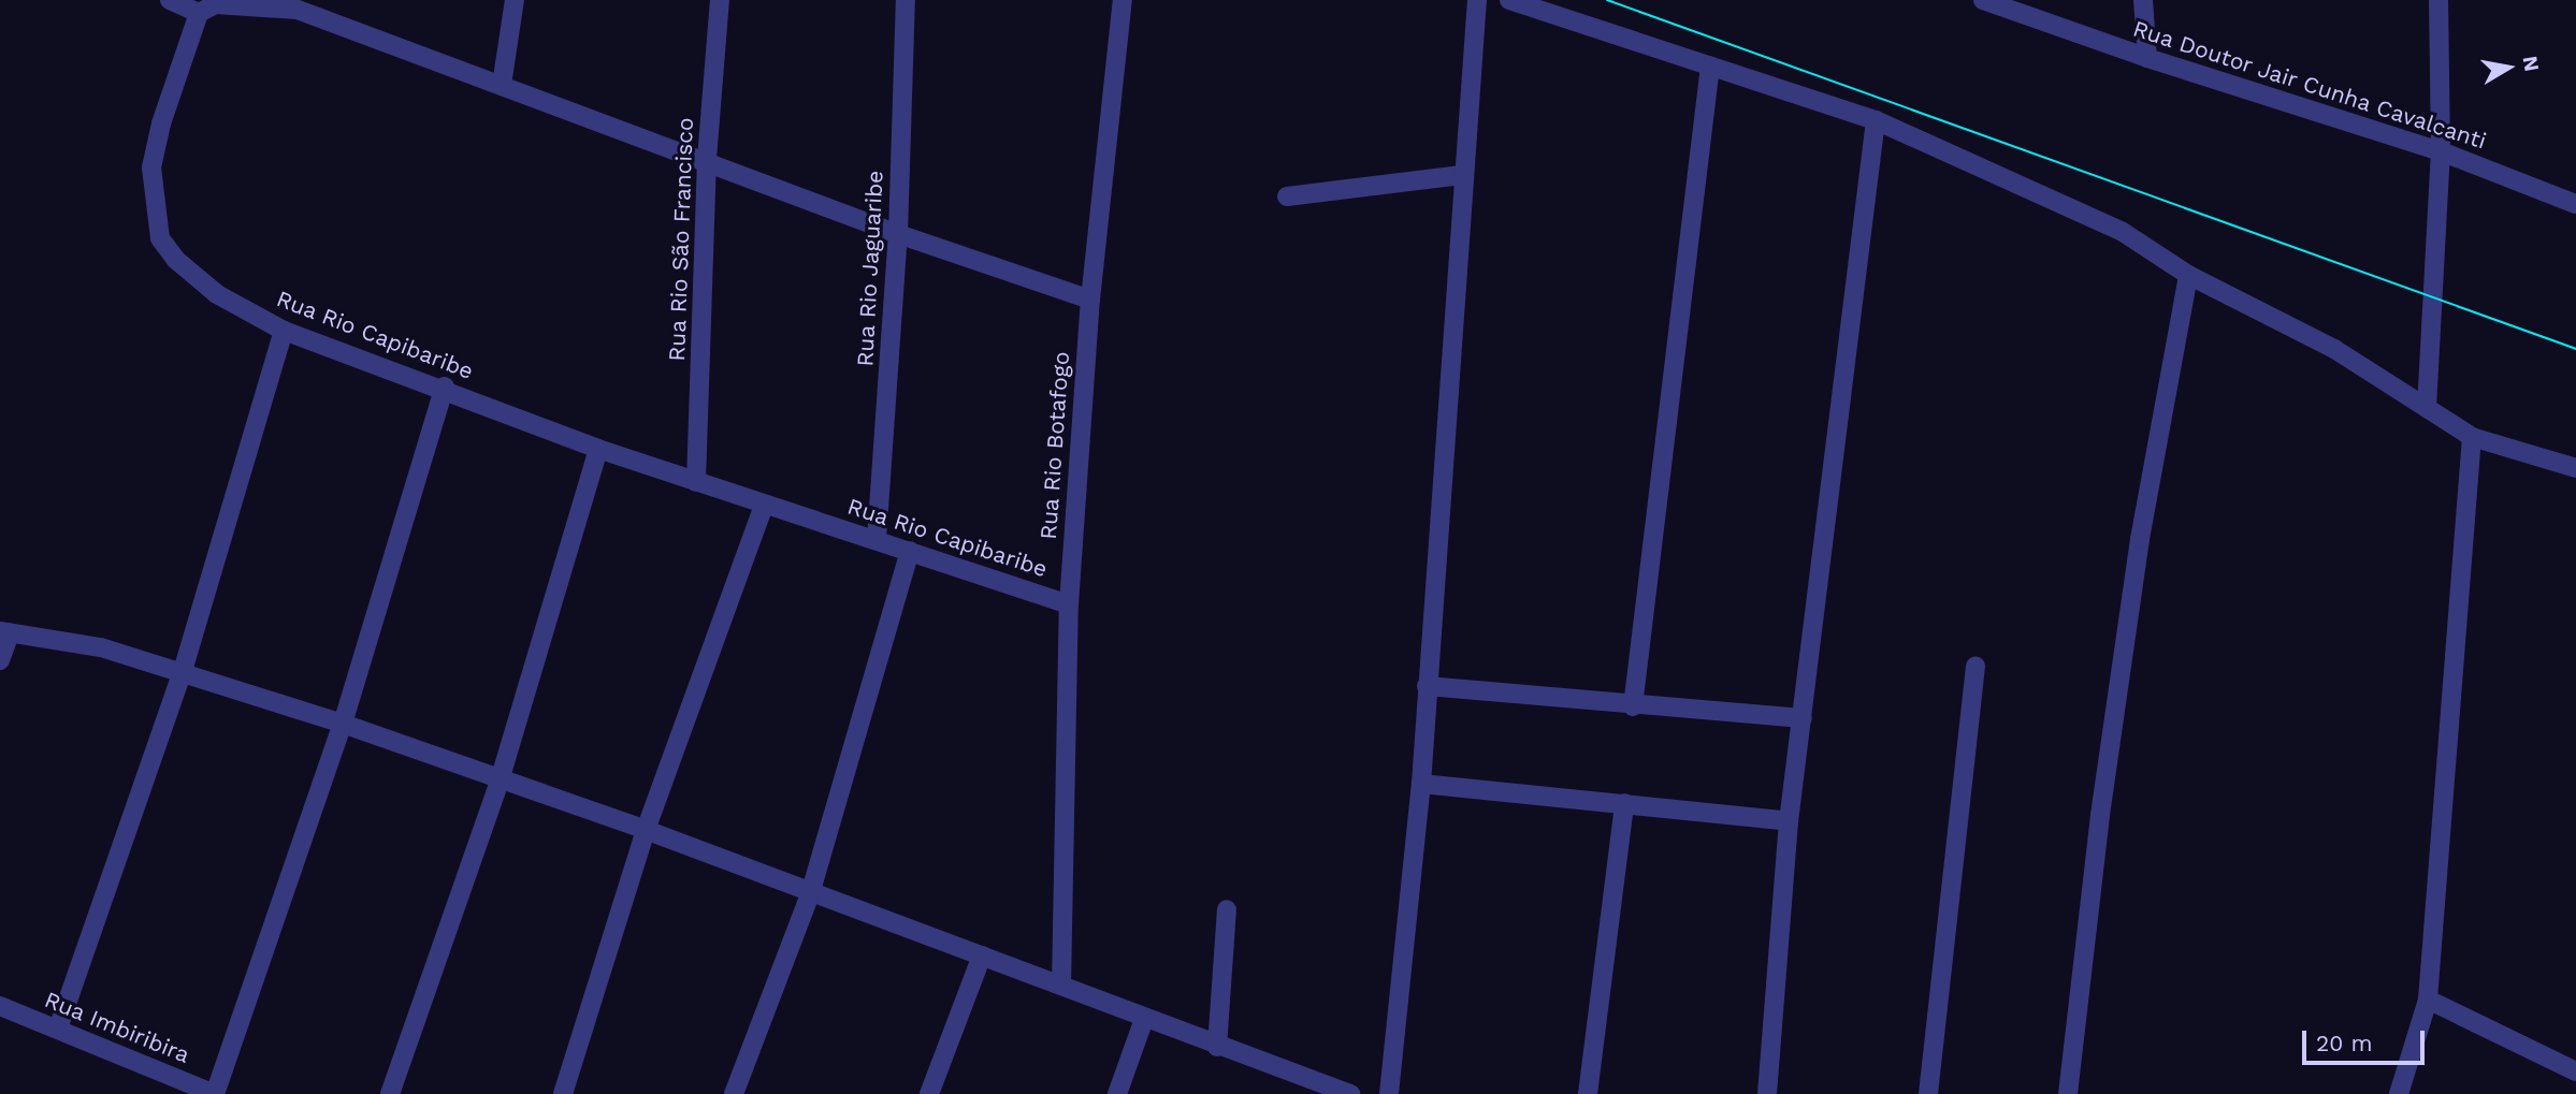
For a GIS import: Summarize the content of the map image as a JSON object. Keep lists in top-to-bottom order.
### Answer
{
  "streets": {
    "street": [
      "Rua Doutor Jair Cunha Cavalcanti",
      "Rua Rio São Francisco",
      "Rua Rio Jaguaribe",
      "Rua Rio Capibaribe",
      "Rua Rio Botafogo",
      "Rua Imbiribira"
    ]
  },
  "crossings": [
    ["Rua Rio São Francisco", "Rua Rio Capibaribe"],
    ["Rua Rio Jaguaribe", "Rua Rio Capibaribe"],
    ["Rua Rio Capibaribe", "Rua Rio Botafogo"]
  ],
  "scale_bar": "20 m",
  "north": "right"
}
